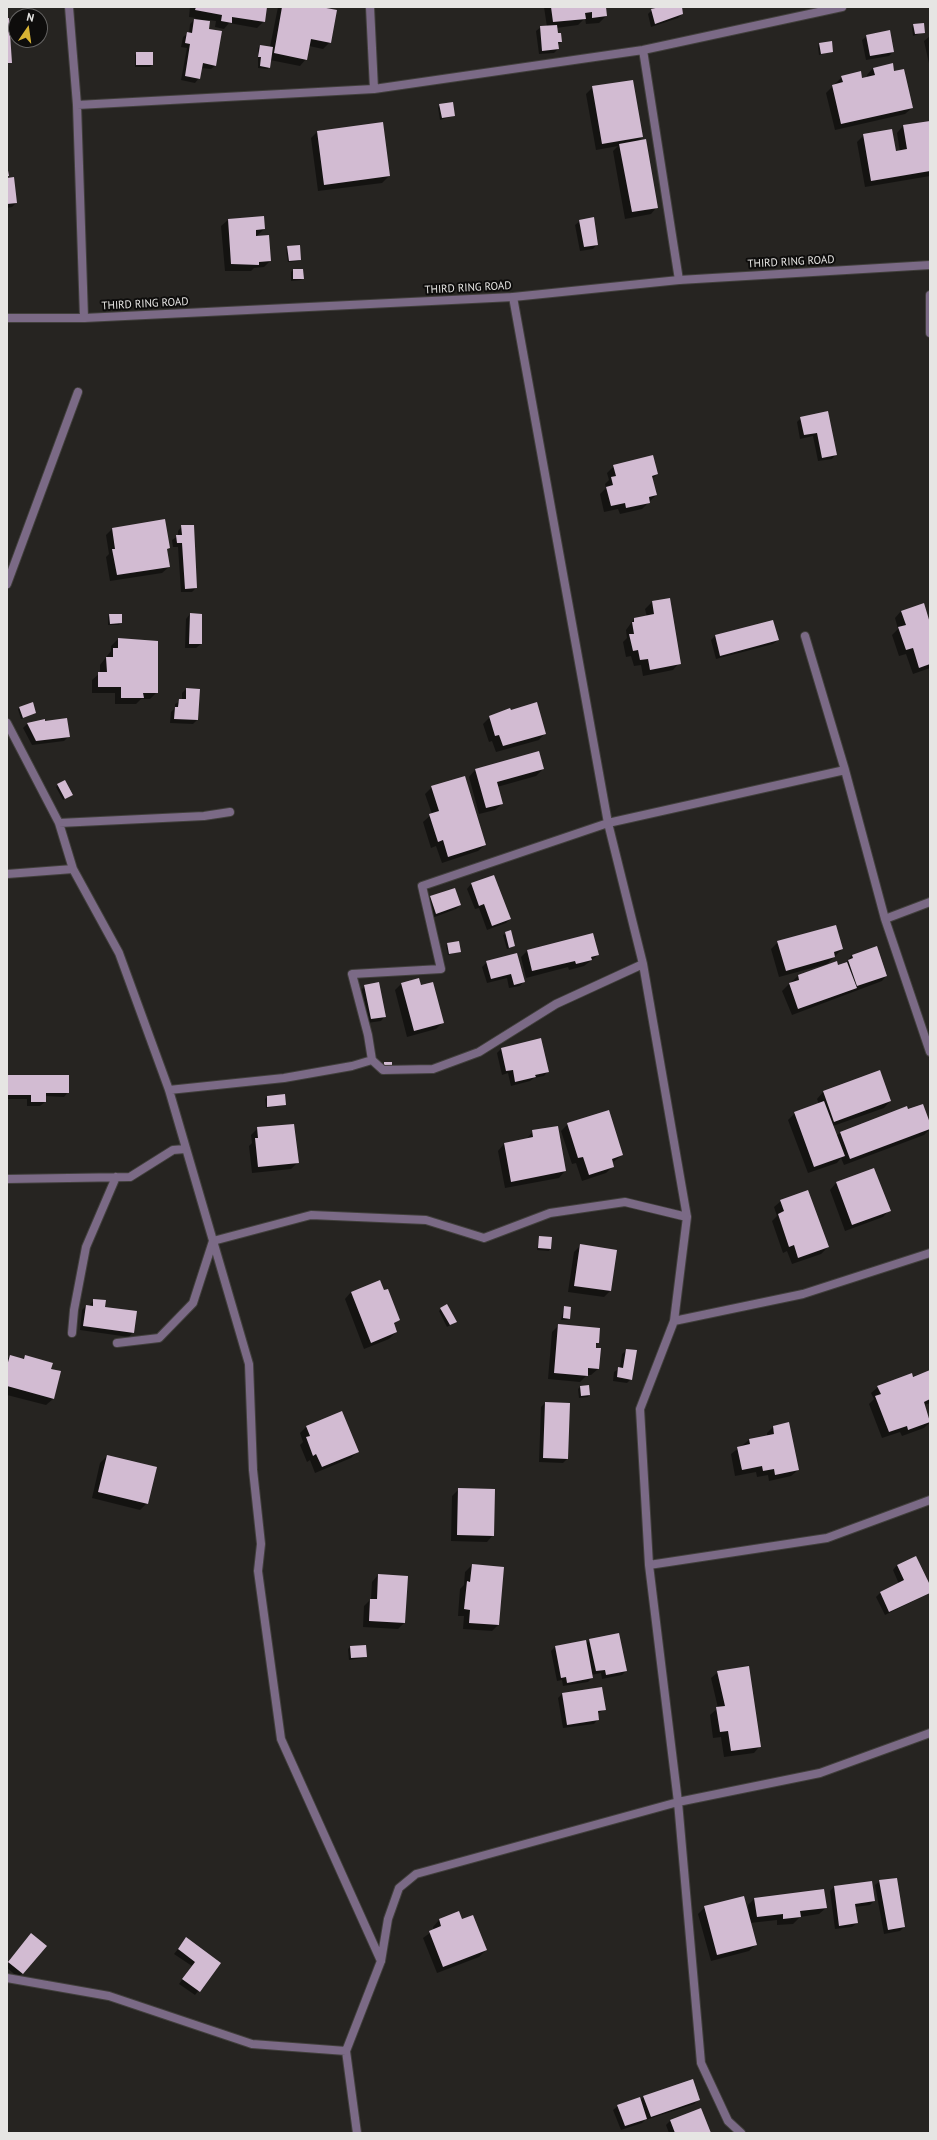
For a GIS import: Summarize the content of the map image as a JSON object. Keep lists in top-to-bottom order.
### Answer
{
  "streets": {
    "street": ["THIRD RING ROAD"]
  },
  "north": "top"
}
